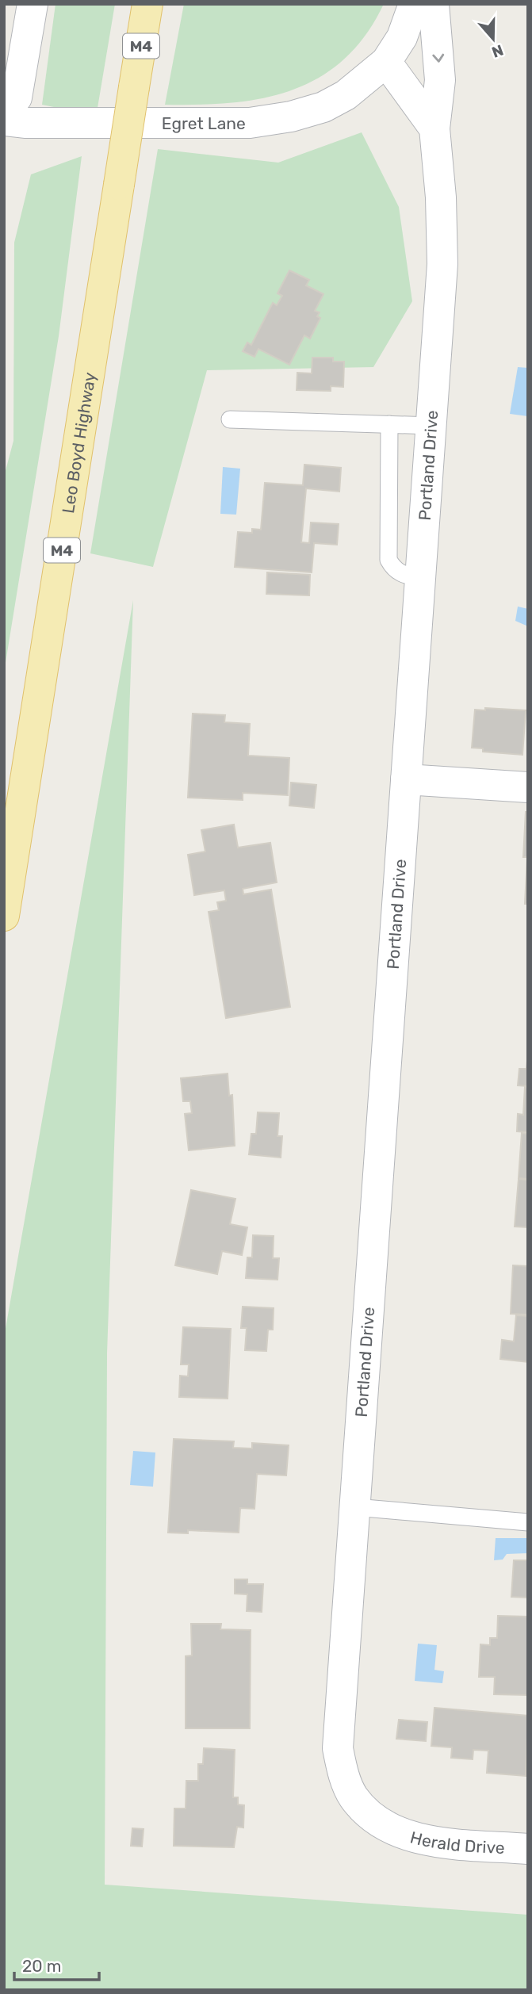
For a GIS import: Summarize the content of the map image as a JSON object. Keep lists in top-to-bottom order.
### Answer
{
  "streets": {
    "main road": ["M4", "Leo Boyd Highway"],
    "street": ["Egret Lane", "Portland Drive", "Herald Drive"]
  },
  "crossings": [
    ["Portland Drive", "Herald Drive"]
  ],
  "scale_bar": "20 m",
  "north": "bottom"
}
